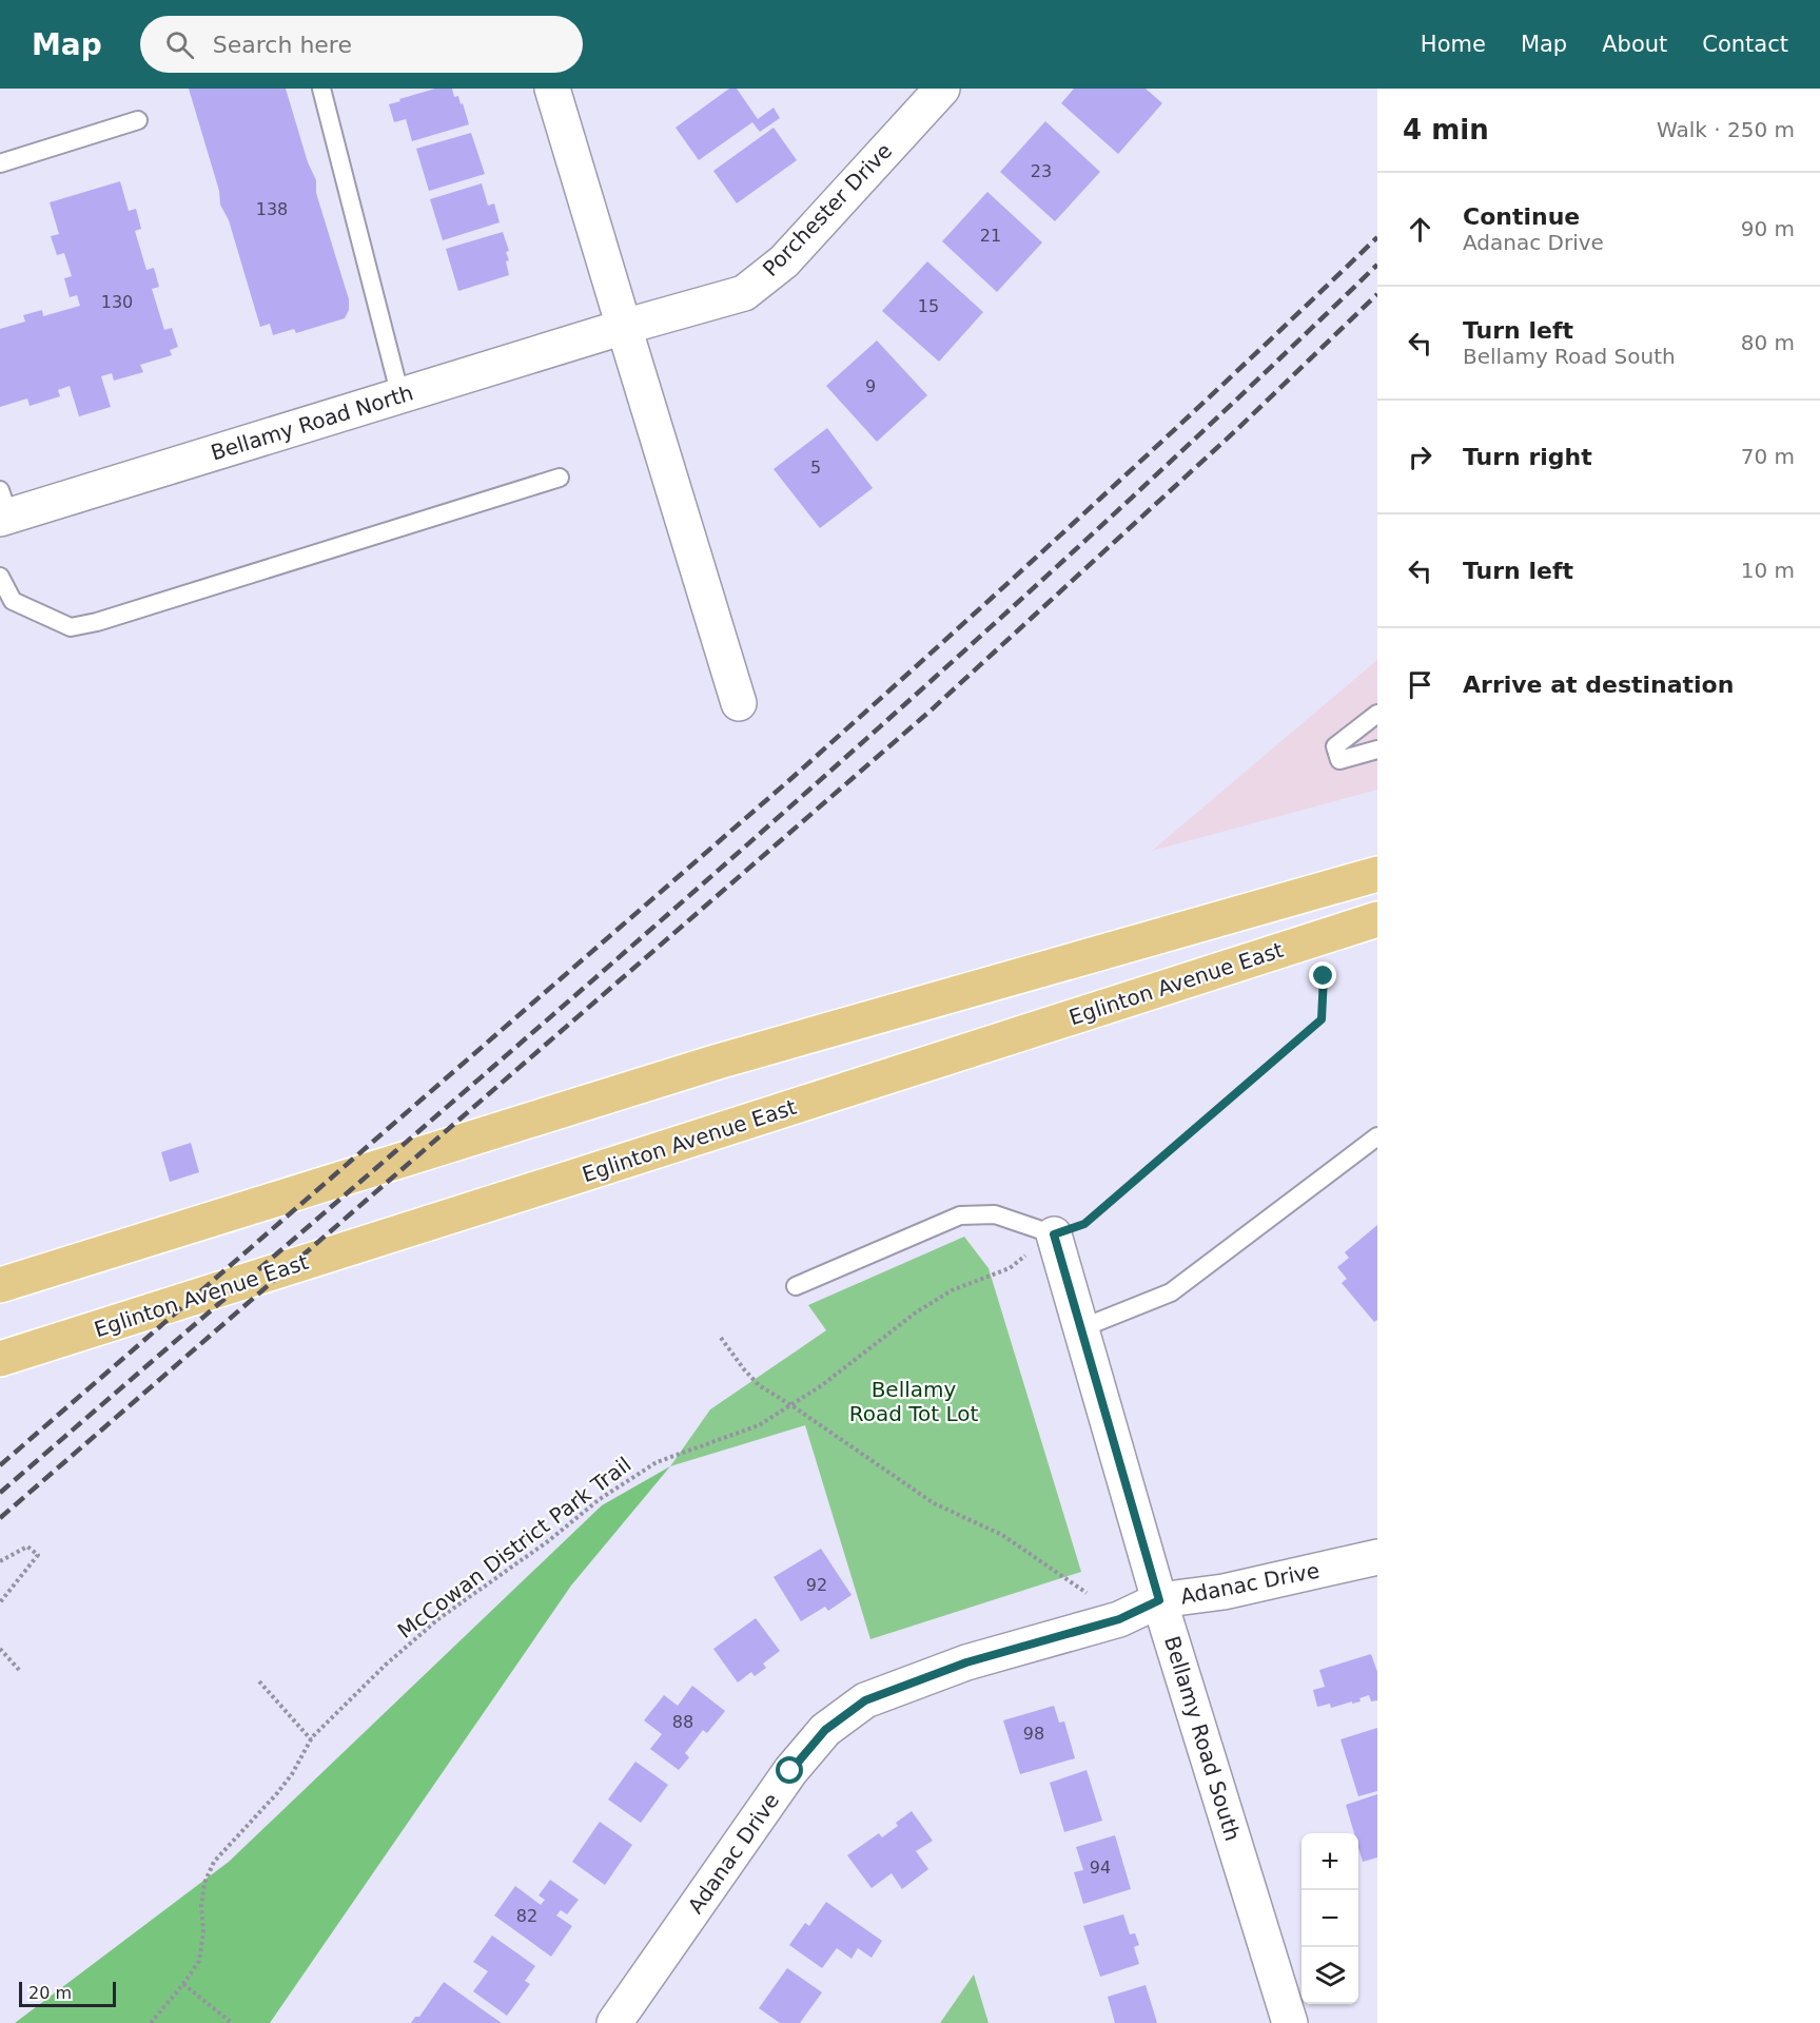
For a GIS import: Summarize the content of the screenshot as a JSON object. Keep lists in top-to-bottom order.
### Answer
{
  "streets": {
    "main road": ["Eglinton Avenue East"],
    "street": [
      "Porchester Drive",
      "Bellamy Road North",
      "Adanac Drive",
      "Bellamy Road South"
    ],
    "path": ["McCowan District Park Trail"]
  },
  "crossings": [
    ["Porchester Drive", "Bellamy Road North"],
    ["Eglinton Avenue East", "McCowan District Park Trail"],
    ["McCowan District Park Trail", "Bellamy Road South"],
    ["Adanac Drive", "Bellamy Road South"]
  ],
  "parks": ["Bellamy Road Tot Lot"],
  "house_numbers": [
    "23",
    "138",
    "21",
    "130",
    "15",
    "9",
    "5",
    "92",
    "88",
    "98",
    "94",
    "82"
  ],
  "scale_bar": "20 m",
  "page": {
    "header": "Map",
    "search": "Search here",
    "nav": [
      "Home",
      "Map",
      "About",
      "Contact"
    ],
    "heading": ["4 min", "Walk · 250 m"],
    "list": [
      ["Continue", "Adanac Drive", "90 m"],
      ["Turn left", "Bellamy Road South", "80 m"],
      ["Turn right", "70 m"],
      ["Turn left", "10 m"],
      "Arrive at destination"
    ],
    "map_buttons": ["+", "−"],
    "scale": "20 m"
  }
}
